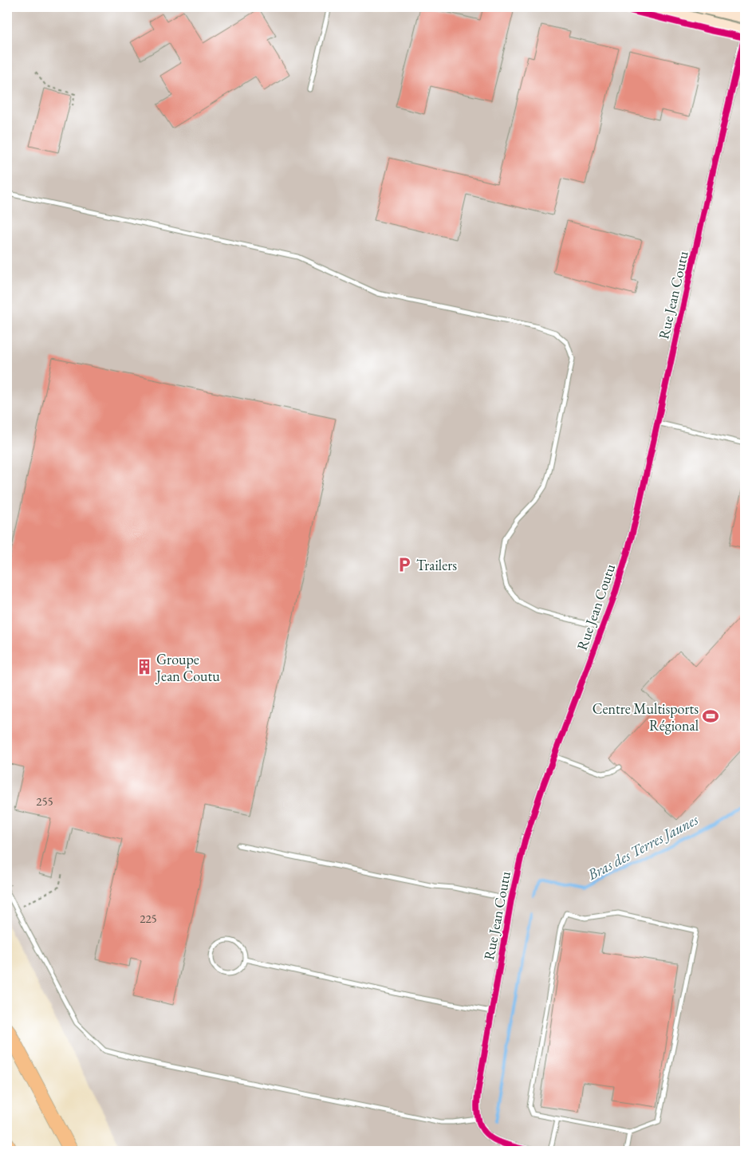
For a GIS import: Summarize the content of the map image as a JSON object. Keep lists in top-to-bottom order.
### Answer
{
  "streets": {
    "street": ["Rue Jean Coutu"]
  },
  "water": ["Bras des Terres Jaunes"],
  "places": {
    "parking": ["Trailers"],
    "building": ["Groupe Jean Coutu"],
    "sports": ["Centre Multisports Régional"]
  },
  "house_numbers": ["255", "225"]
}
